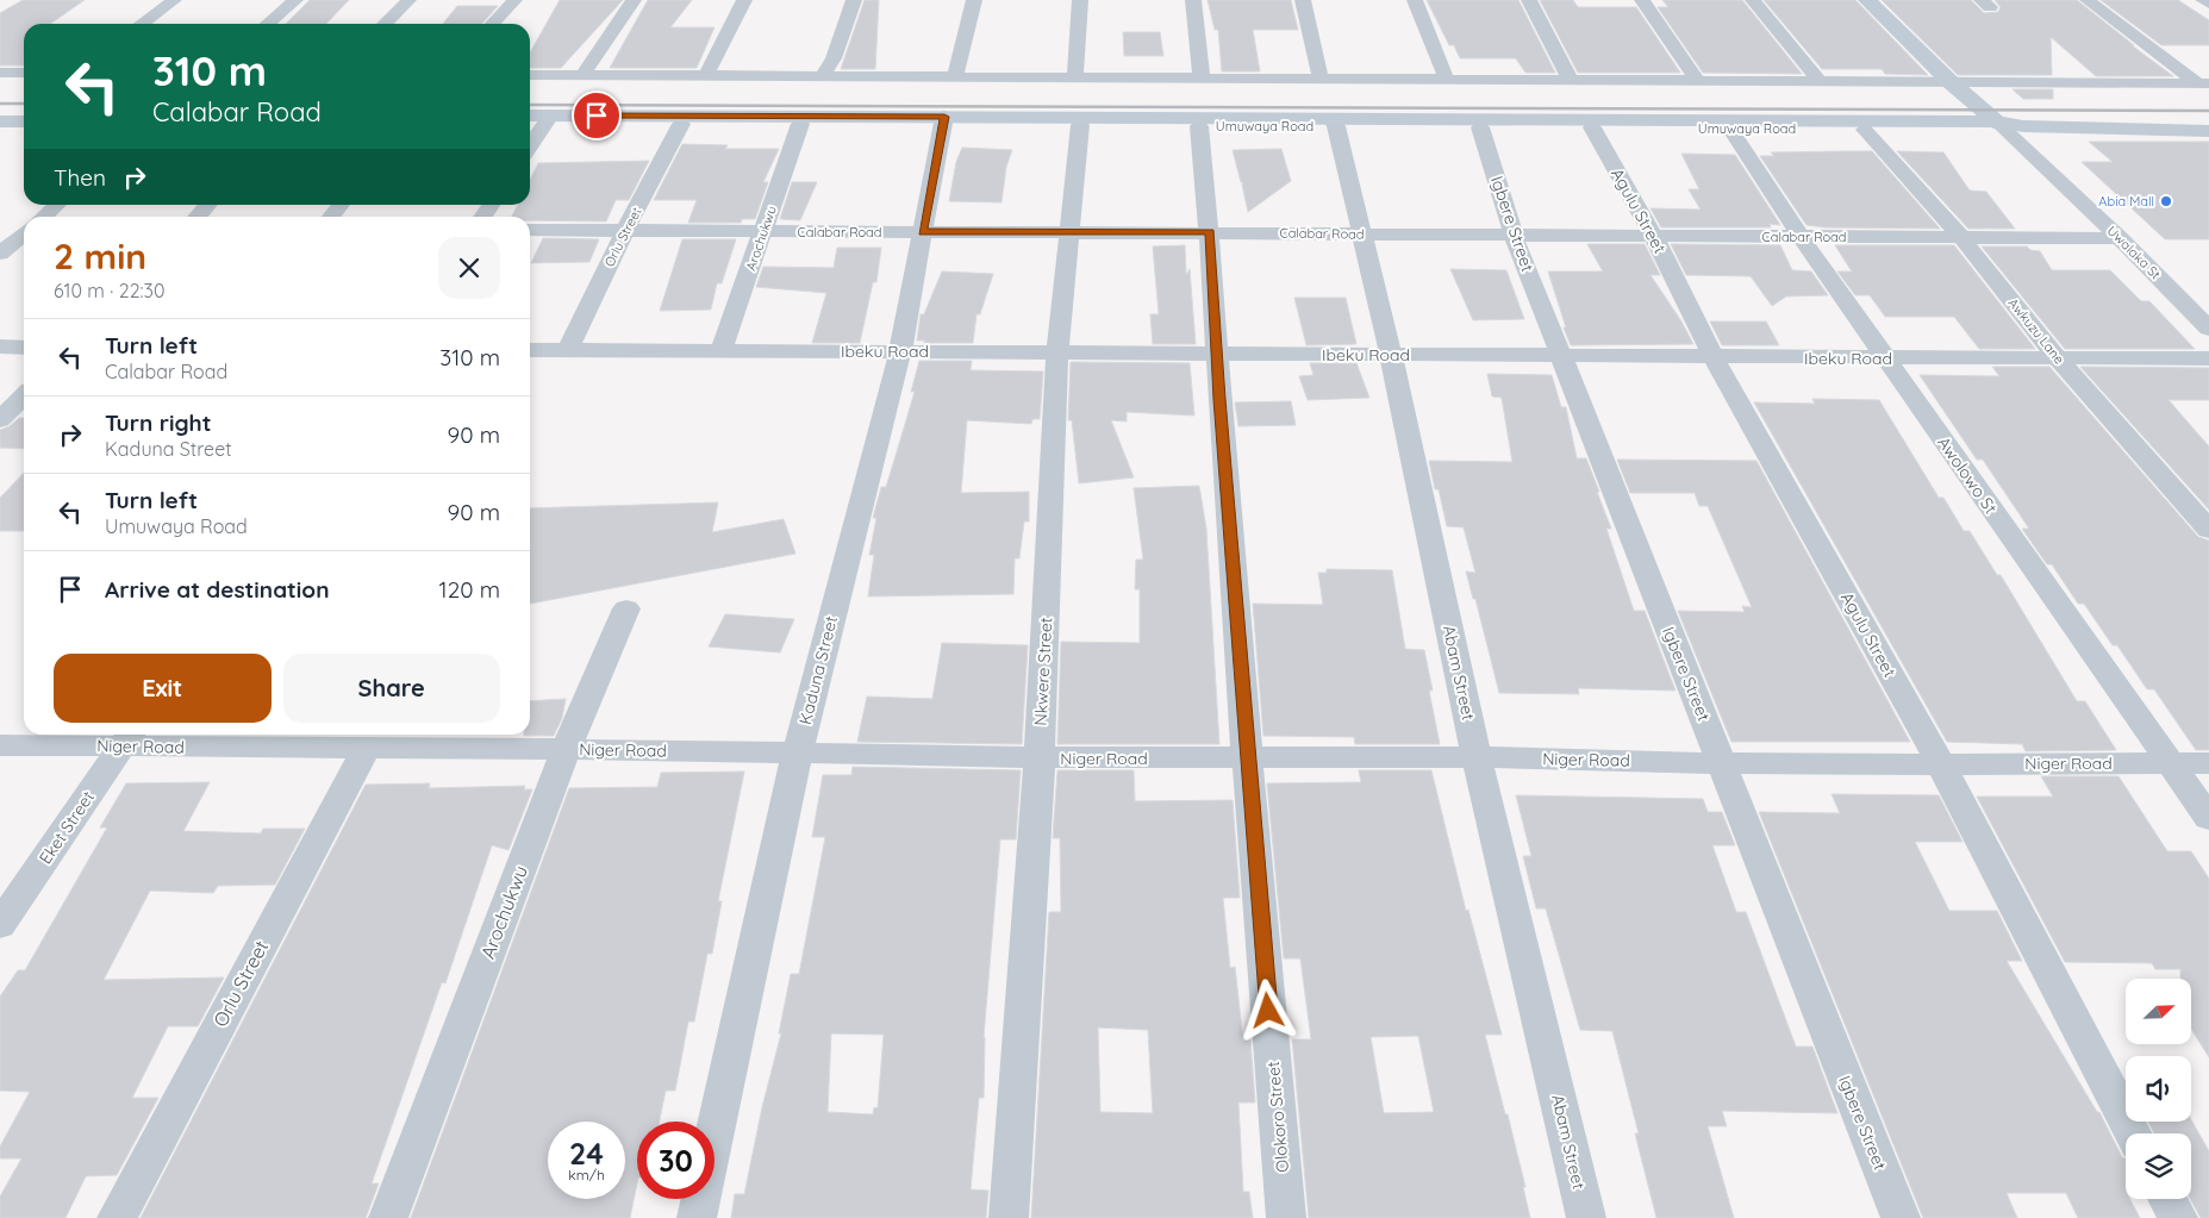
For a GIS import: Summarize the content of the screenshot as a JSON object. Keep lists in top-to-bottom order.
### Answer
{
  "streets": {
    "street": [
      "Umuwaya Road",
      "Agulu Street",
      "Igbere Street",
      "Calabar Road",
      "Orlu Street",
      "Arochukwu",
      "Uwalaka St",
      "Awkuzu Lane",
      "Ibeku Road",
      "Awolowo St",
      "Kaduna Street",
      "Nkwere Street",
      "Abam Street",
      "Niger Road",
      "Eket Street",
      "Olokoro Street"
    ]
  },
  "crossings": [
    ["Umuwaya Road", "Agulu Street"],
    ["Umuwaya Road", "Igbere Street"],
    ["Umuwaya Road", "Orlu Street"],
    ["Umuwaya Road", "Arochukwu"],
    ["Umuwaya Road", "Uwalaka St"],
    ["Umuwaya Road", "Awkuzu Lane"],
    ["Umuwaya Road", "Awolowo St"],
    ["Umuwaya Road", "Kaduna Street"],
    ["Umuwaya Road", "Nkwere Street"],
    ["Umuwaya Road", "Abam Street"],
    ["Umuwaya Road", "Olokoro Street"],
    ["Agulu Street", "Calabar Road"],
    ["Agulu Street", "Ibeku Road"],
    ["Agulu Street", "Niger Road"],
    ["Igbere Street", "Calabar Road"],
    ["Igbere Street", "Ibeku Road"],
    ["Igbere Street", "Niger Road"],
    ["Calabar Road", "Orlu Street"],
    ["Calabar Road", "Arochukwu"],
    ["Calabar Road", "Uwalaka St"],
    ["Calabar Road", "Awkuzu Lane"],
    ["Calabar Road", "Awolowo St"],
    ["Calabar Road", "Kaduna Street"],
    ["Calabar Road", "Nkwere Street"],
    ["Calabar Road", "Abam Street"],
    ["Calabar Road", "Olokoro Street"],
    ["Orlu Street", "Ibeku Road"],
    ["Orlu Street", "Niger Road"],
    ["Arochukwu", "Ibeku Road"],
    ["Arochukwu", "Niger Road"],
    ["Awkuzu Lane", "Ibeku Road"],
    ["Ibeku Road", "Awolowo St"],
    ["Ibeku Road", "Kaduna Street"],
    ["Ibeku Road", "Nkwere Street"],
    ["Ibeku Road", "Abam Street"],
    ["Ibeku Road", "Olokoro Street"],
    ["Awolowo St", "Niger Road"],
    ["Kaduna Street", "Niger Road"],
    ["Nkwere Street", "Niger Road"],
    ["Abam Street", "Niger Road"],
    ["Niger Road", "Eket Street"],
    ["Niger Road", "Olokoro Street"]
  ],
  "places": ["Abia Mall"],
  "north": "top right",
  "page": {
    "turn": ["310 m", "Calabar Road"],
    "then": "Then",
    "heading": ["2 min", "610 m · 22:30"],
    "list": [
      {
        "name": "Turn left",
        "note": "Calabar Road",
        "value": "310 m"
      },
      {
        "name": "Turn right",
        "note": "Kaduna Street",
        "value": "90 m"
      },
      {
        "name": "Turn left",
        "note": "Umuwaya Road",
        "value": "90 m"
      },
      {
        "name": "Arrive at destination",
        "value": "120 m"
      }
    ],
    "buttons": ["Exit", "Share"],
    "speed": "24 km/h",
    "limit": "30"
  }
}
